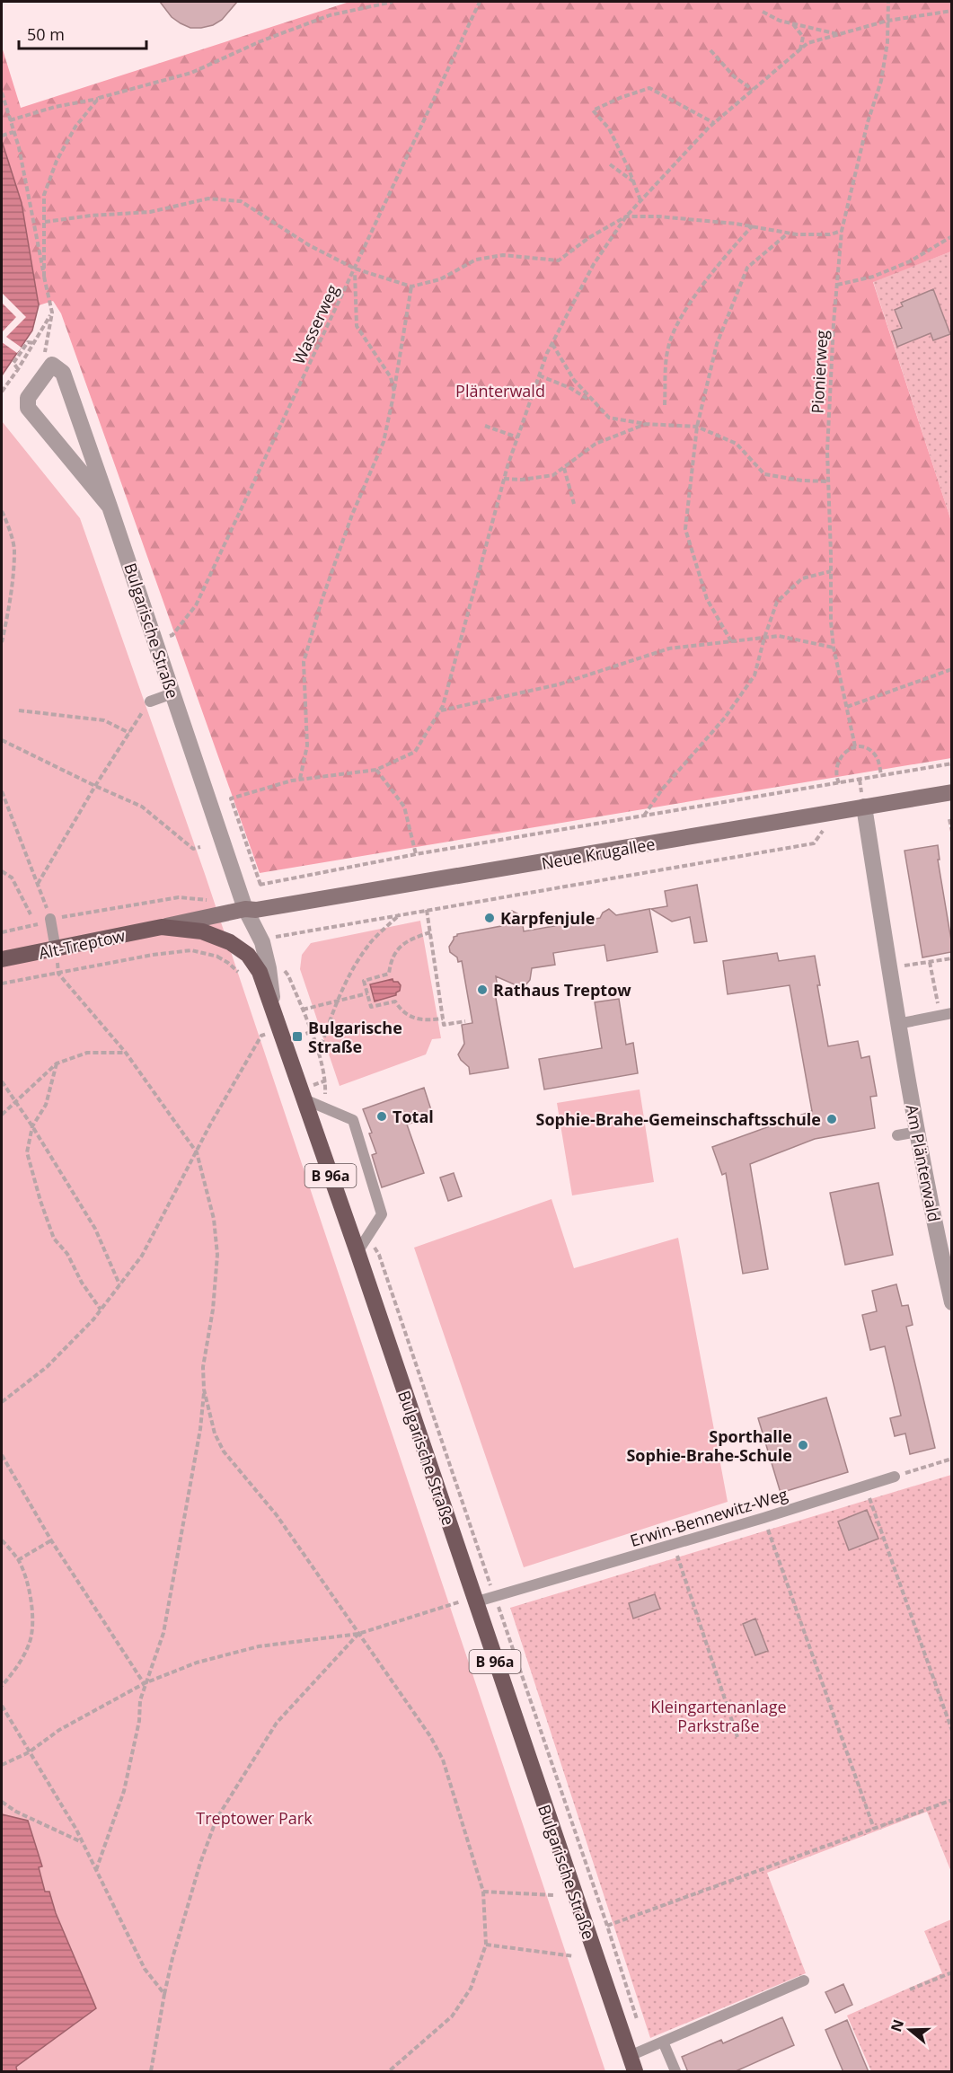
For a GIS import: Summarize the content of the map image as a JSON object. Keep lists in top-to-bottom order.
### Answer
{
  "streets": {
    "main road": ["Bulgarische Straße", "Alt-Treptow", "B 96a"],
    "street": ["Neue Krugallee", "Am Plänterwald"],
    "lane": ["Erwin-Bennewitz-Weg"],
    "path": ["Wasserweg", "Pionierweg"]
  },
  "crossings": [
    ["Wasserweg", "Bulgarische Straße"],
    ["Bulgarische Straße", "Neue Krugallee"],
    ["Bulgarische Straße", "Alt-Treptow"],
    ["Bulgarische Straße", "Erwin-Bennewitz-Weg"],
    ["Neue Krugallee", "Alt-Treptow"],
    ["Neue Krugallee", "Am Plänterwald"]
  ],
  "parks": ["Plänterwald", "Kleingartenanlage Parkstraße", "Treptower Park"],
  "places": {
    "other": [
      "Karpfenjule",
      "Rathaus Treptow",
      "Total",
      "Sophie-Brahe-Gemeinschaftsschule",
      "Sporthalle Sophie-Brahe-Schule"
    ],
    "transit": ["Bulgarische Straße"]
  },
  "scale_bar": "50 m",
  "north": "left"
}
